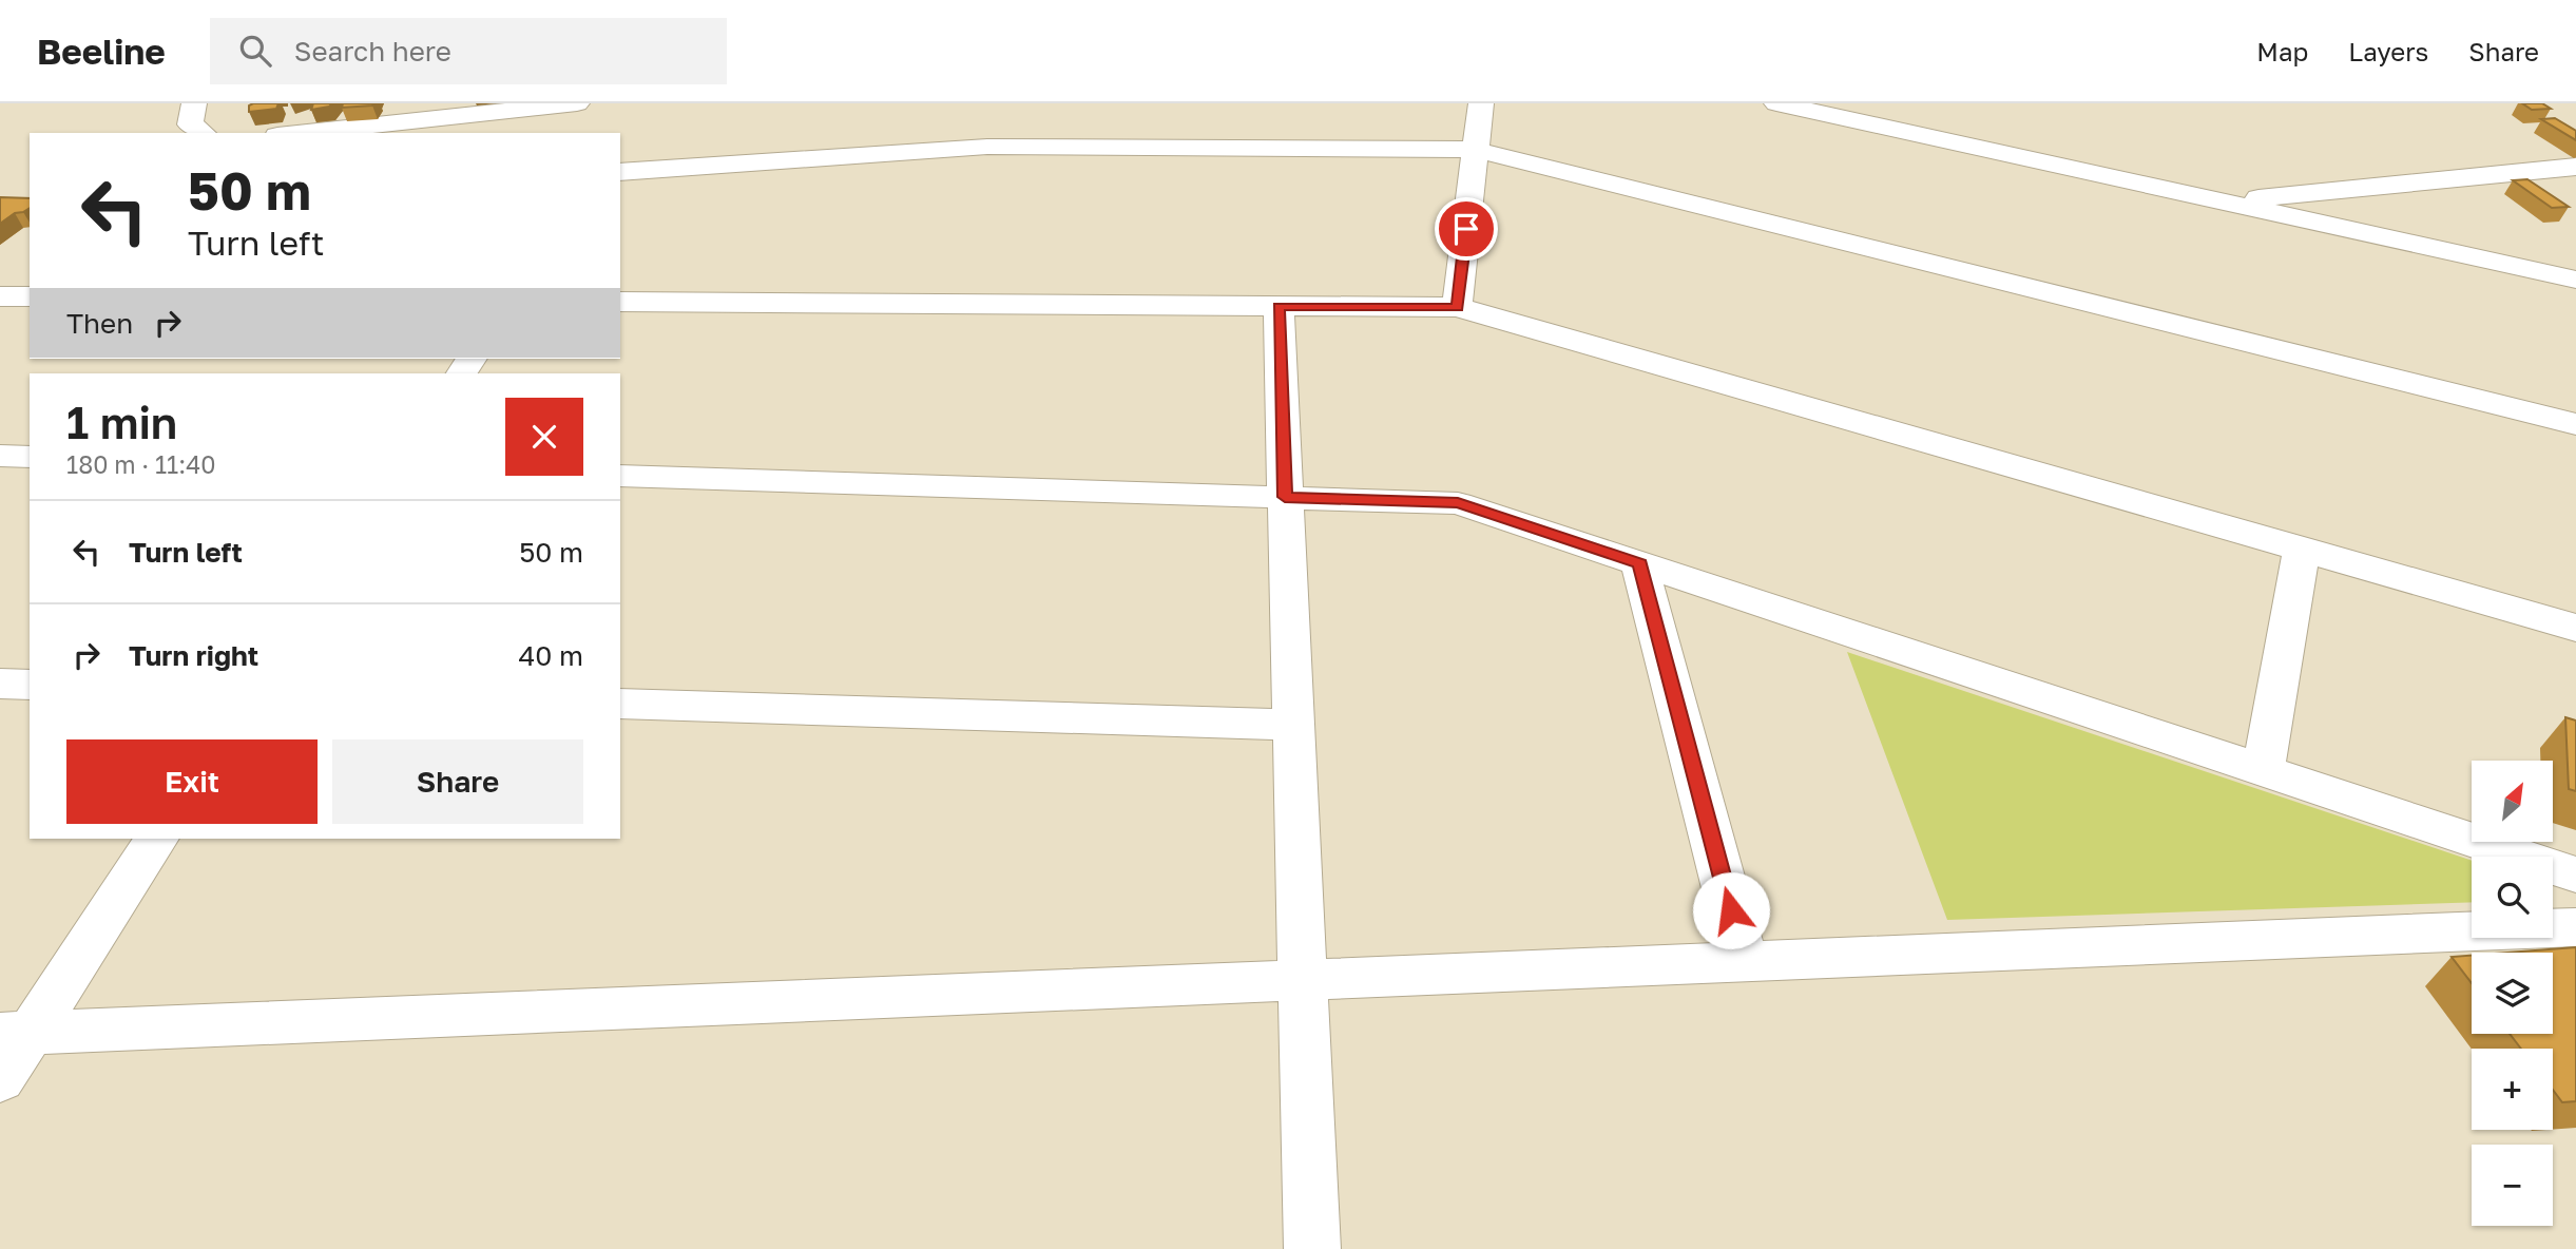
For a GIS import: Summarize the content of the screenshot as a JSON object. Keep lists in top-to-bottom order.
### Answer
{
  "north": "top right",
  "page": {
    "header": "Beeline",
    "search": "Search here",
    "nav": ["Map", "Layers", "Share"],
    "turn": ["50 m", "Turn left"],
    "then": "Then",
    "heading": ["1 min", "180 m · 11:40"],
    "list": [
      {
        "name": "Turn left",
        "value": "50 m"
      },
      {
        "name": "Turn right",
        "value": "40 m"
      }
    ],
    "buttons": ["Exit", "Share"],
    "map_buttons": ["+", "−"]
  }
}
